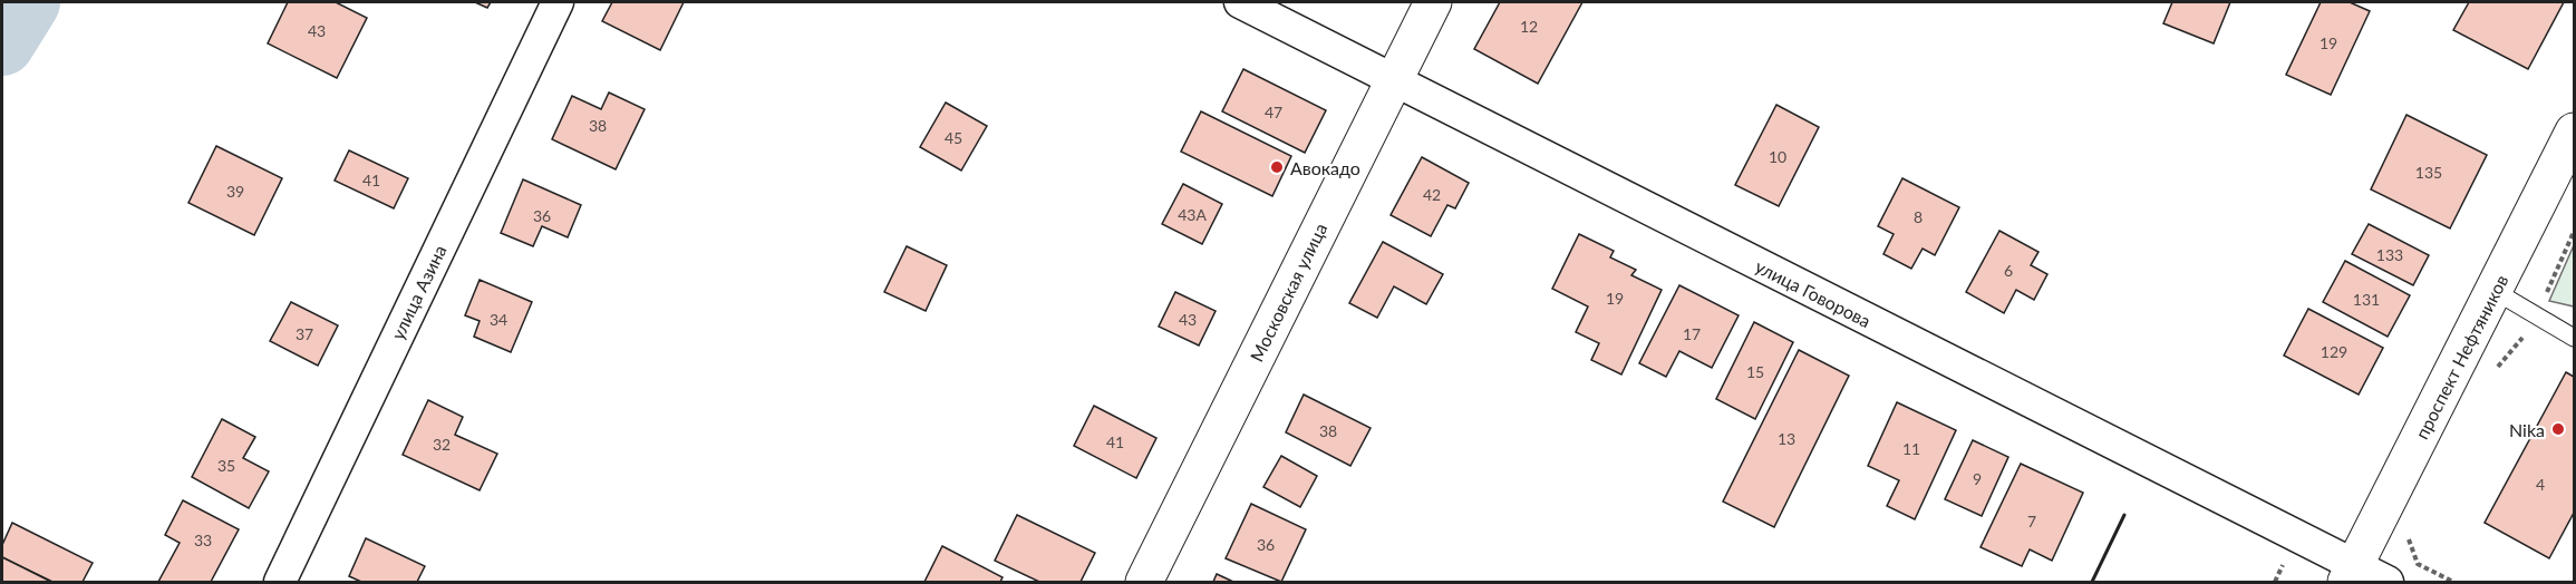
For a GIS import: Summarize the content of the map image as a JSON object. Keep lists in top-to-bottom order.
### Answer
{
  "streets": {
    "main road": ["Московская улица", "проспект Нефтяников"],
    "street": ["улица Азина", "улица Говорова"]
  },
  "crossings": [
    ["Московская улица", "улица Говорова"],
    ["улица Говорова", "проспект Нефтяников"]
  ],
  "places": ["Авокадо", "Nika"],
  "house_numbers": [
    "12",
    "43",
    "19",
    "47",
    "38",
    "45",
    "10",
    "135",
    "41",
    "39",
    "42",
    "43А",
    "36",
    "8",
    "133",
    "6",
    "19",
    "131",
    "34",
    "43",
    "37",
    "17",
    "129",
    "15",
    "38",
    "13",
    "41",
    "32",
    "11",
    "35",
    "9",
    "4",
    "7",
    "33",
    "36"
  ]
}
